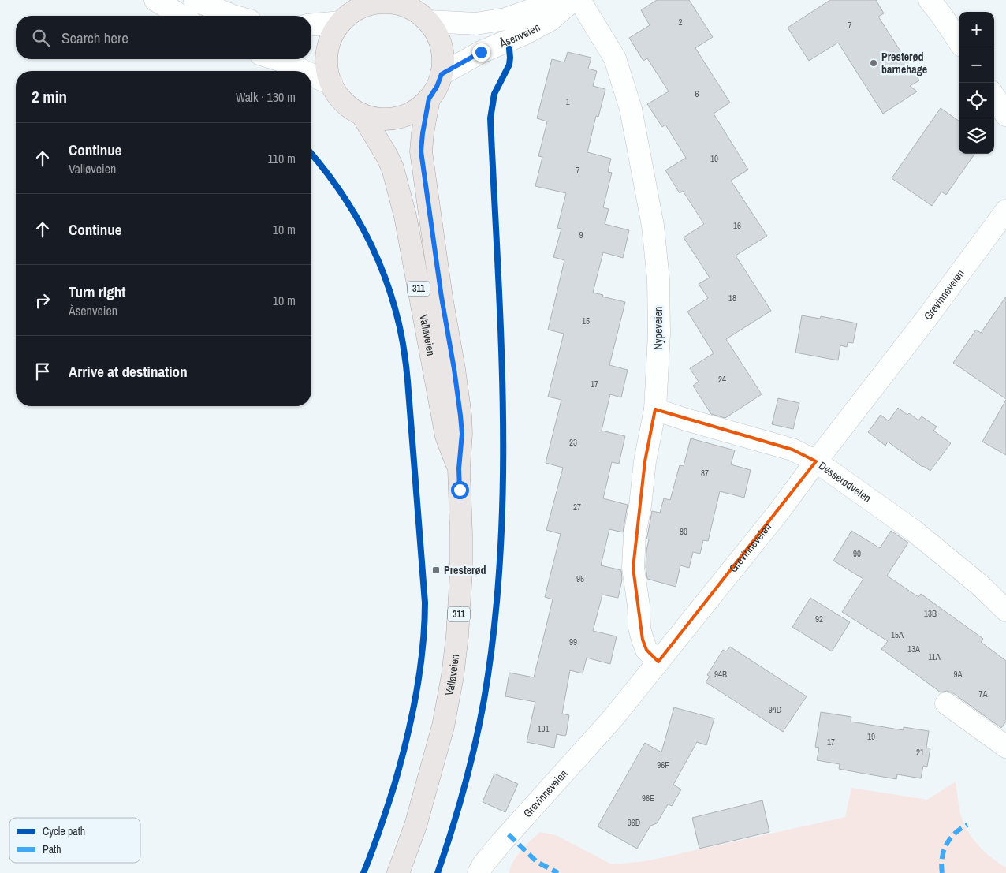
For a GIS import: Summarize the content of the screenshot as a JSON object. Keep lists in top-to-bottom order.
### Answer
{
  "streets": {
    "main road": ["311", "Valløveien"],
    "street": [
      "Åsenveien",
      "Grevinneveien",
      "Nypeveien",
      "Døsserødveien"
    ]
  },
  "crossings": [
    ["Åsenveien", "311"],
    ["Åsenveien", "Valløveien"],
    ["311", "Valløveien"],
    ["Grevinneveien", "Nypeveien"],
    ["Grevinneveien", "Døsserødveien"],
    ["Nypeveien", "Døsserødveien"]
  ],
  "places": {
    "other": ["Presterød barnehage"],
    "transit": ["Presterød"]
  },
  "house_numbers": [
    "2",
    "7",
    "6",
    "1",
    "10",
    "7",
    "16",
    "9",
    "18",
    "15",
    "24",
    "17",
    "23",
    "87",
    "27",
    "89",
    "90",
    "95",
    "13B",
    "92",
    "15A",
    "99",
    "13A",
    "11A",
    "94B",
    "9A",
    "7A",
    "94D",
    "101",
    "19",
    "17",
    "21",
    "96F",
    "96E",
    "96D"
  ],
  "legend": ["Cycle path", "Path"],
  "page": {
    "map_buttons": ["+", "−"],
    "search": "Search here",
    "heading": ["2 min", "Walk · 130 m"],
    "list": [
      ["Continue", "Valløveien", "110 m"],
      ["Continue", "10 m"],
      ["Turn right", "Åsenveien", "10 m"],
      "Arrive at destination"
    ]
  }
}
